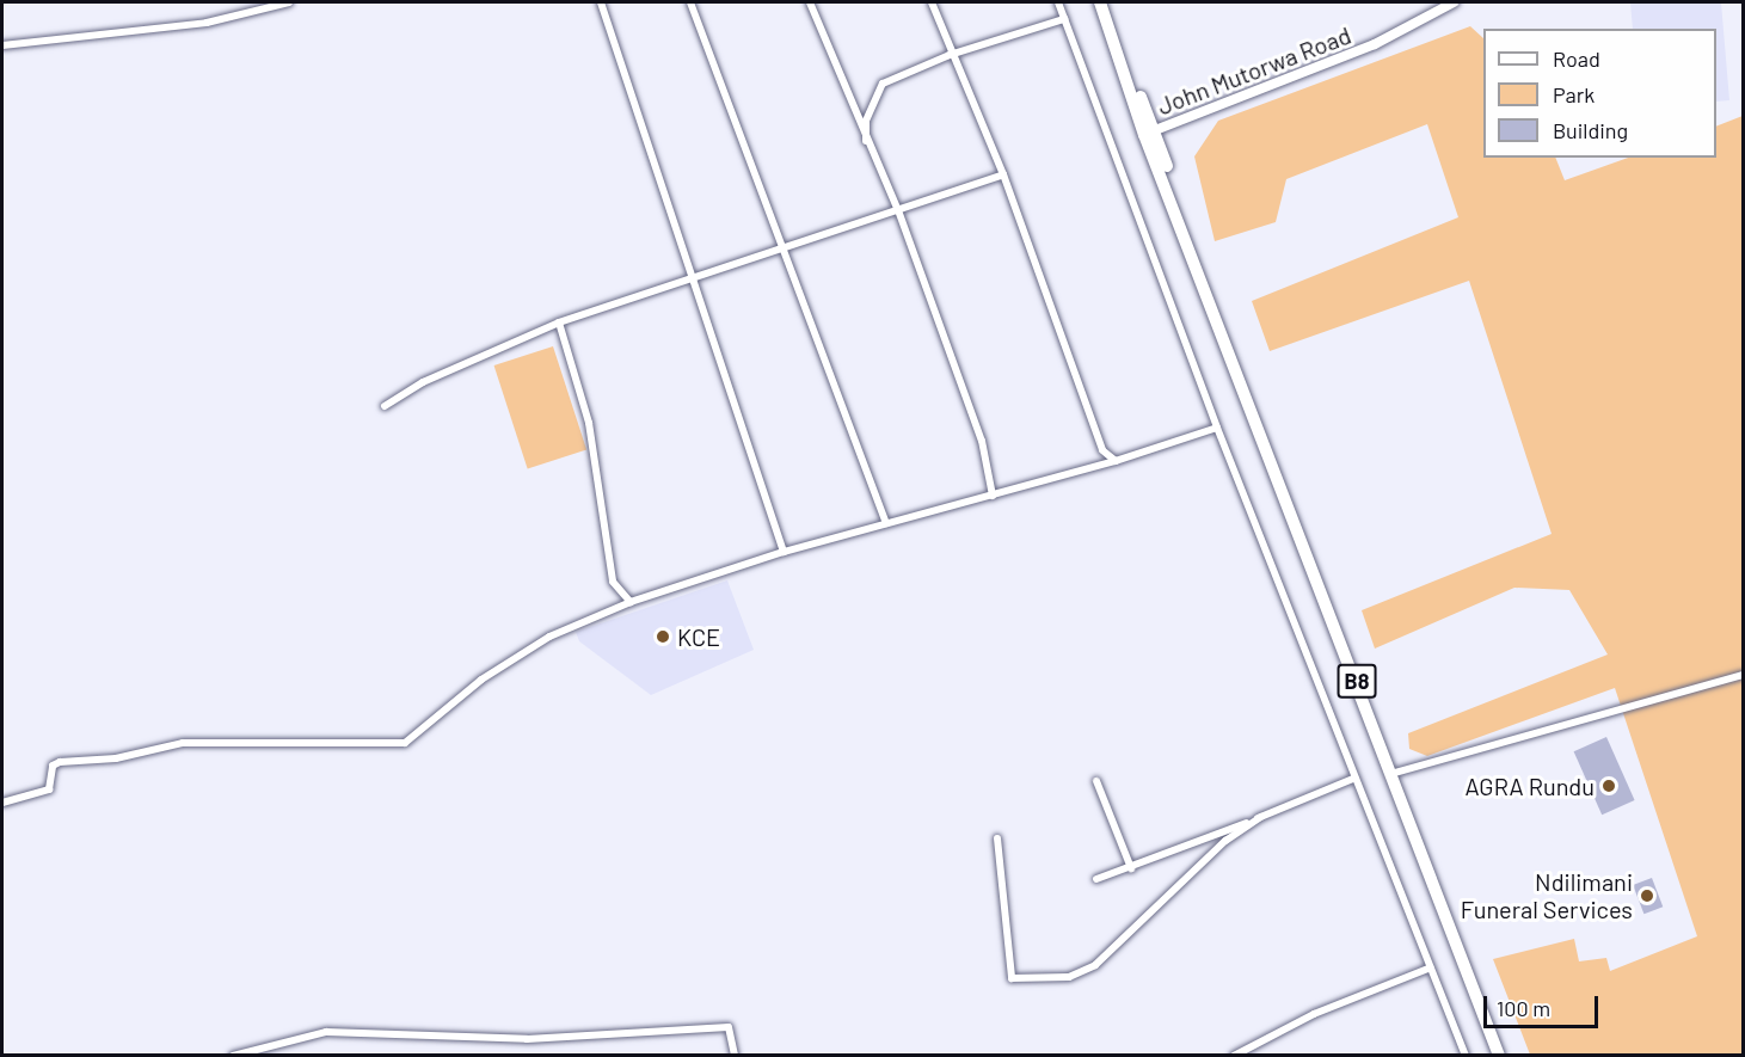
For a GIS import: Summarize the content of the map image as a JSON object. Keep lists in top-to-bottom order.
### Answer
{
  "streets": {
    "highway": ["B8"],
    "street": ["John Mutorwa Road"]
  },
  "crossings": [
    ["John Mutorwa Road", "B8"]
  ],
  "places": ["KCE", "AGRA Rundu", "Ndilimani Funeral Services"],
  "legend": ["Road", "Park", "Building"],
  "scale_bar": "100 m"
}
